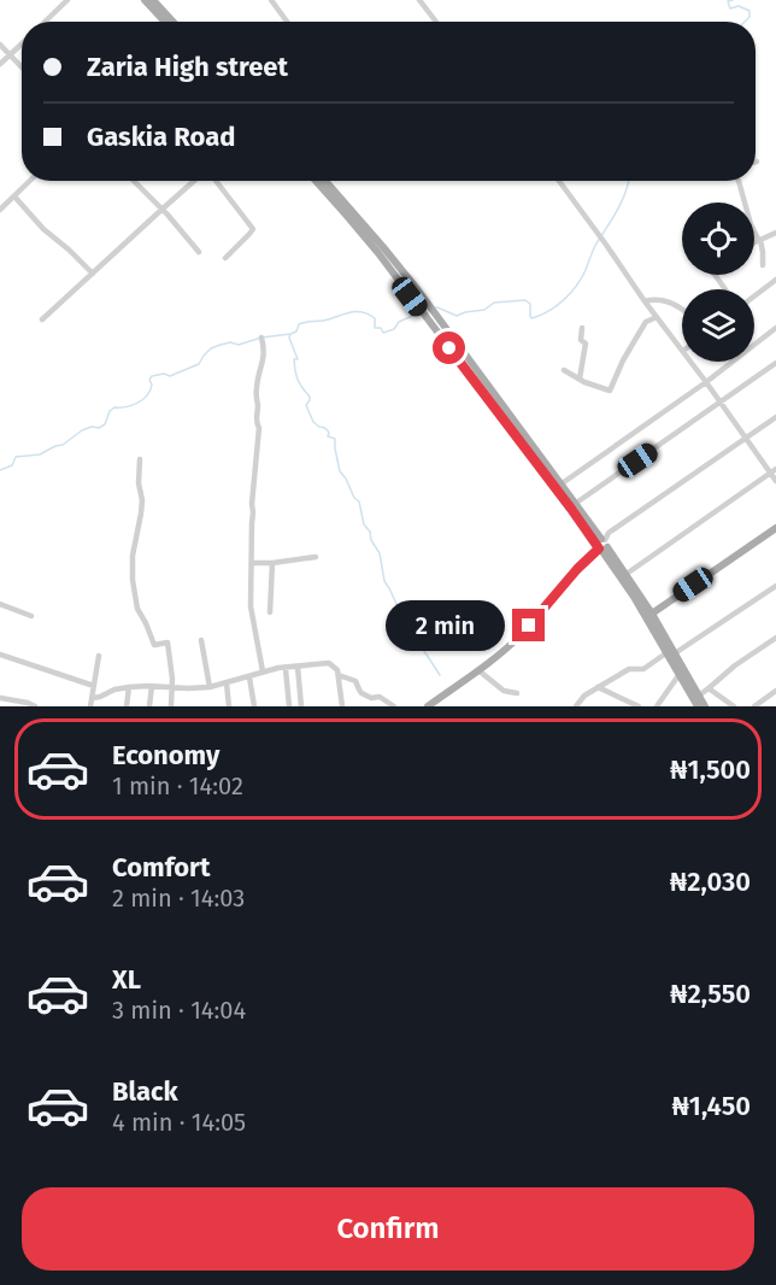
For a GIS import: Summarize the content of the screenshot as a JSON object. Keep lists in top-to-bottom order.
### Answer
{
  "page": {
    "banner": ["Zaria High street", "Gaskia Road"],
    "bubble": "2 min",
    "list": [
      {
        "name": "Economy",
        "note": "1 min · 14:02",
        "value": "₦1,500"
      },
      {
        "name": "Comfort",
        "note": "2 min · 14:03",
        "value": "₦2,030"
      },
      {
        "name": "XL",
        "note": "3 min · 14:04",
        "value": "₦2,550"
      },
      {
        "name": "Black",
        "note": "4 min · 14:05",
        "value": "₦1,450"
      }
    ],
    "buttons": "Confirm"
  }
}
